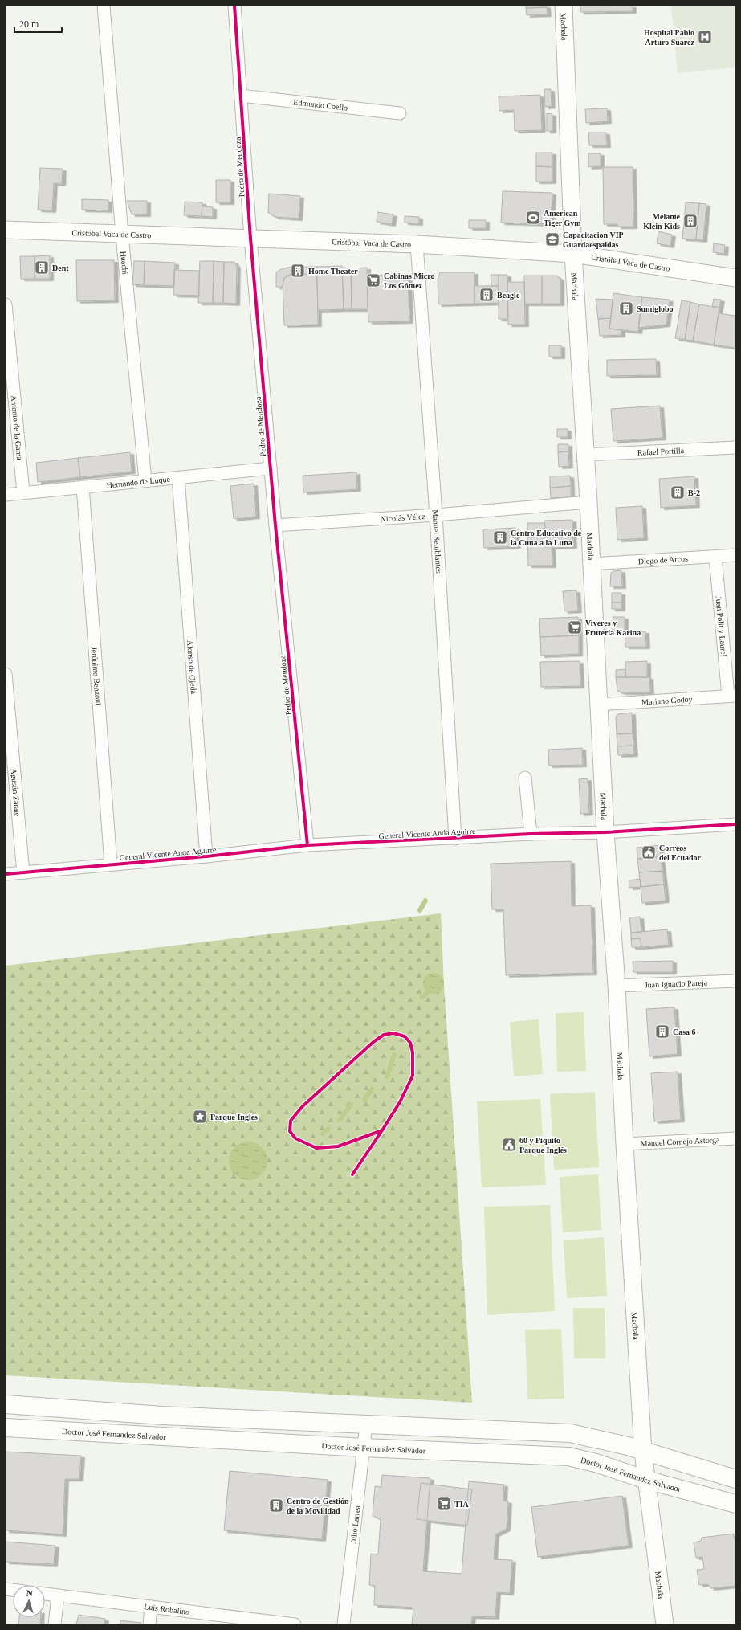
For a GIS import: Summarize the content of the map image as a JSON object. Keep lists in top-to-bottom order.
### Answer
{
  "streets": {
    "main road": ["Machala", "Cristóbal Vaca de Castro", "Doctor José Fernandez Salvador"],
    "street": [
      "Edmundo Coello",
      "Pedro de Mendoza",
      "Huachi",
      "Antonio de la Gama",
      "Rafael Portilla",
      "Hernando de Luque",
      "Nicolás Vélez",
      "Manuel Semblantes",
      "Diego de Arcos",
      "Juan Polit y Laurel",
      "Alonso de Ojeda",
      "Jerónimo Benzoni",
      "Mariano Godoy",
      "Agustín Zárate",
      "General Vicente Anda Aguirre",
      "Juan Ignacio Pareja",
      "Manuel Cornejo Astorga",
      "Julio Larrea",
      "Luis Robalino"
    ]
  },
  "crossings": [
    ["Machala", "Cristóbal Vaca de Castro"],
    ["Machala", "Rafael Portilla"],
    ["Machala", "Nicolás Vélez"],
    ["Machala", "Diego de Arcos"],
    ["Machala", "Mariano Godoy"],
    ["Machala", "General Vicente Anda Aguirre"],
    ["Machala", "Juan Ignacio Pareja"],
    ["Machala", "Manuel Cornejo Astorga"],
    ["Machala", "Doctor José Fernandez Salvador"],
    ["Edmundo Coello", "Pedro de Mendoza"],
    ["Pedro de Mendoza", "Cristóbal Vaca de Castro"],
    ["Pedro de Mendoza", "Hernando de Luque"],
    ["Pedro de Mendoza", "Nicolás Vélez"],
    ["Pedro de Mendoza", "General Vicente Anda Aguirre"],
    ["Cristóbal Vaca de Castro", "Huachi"],
    ["Cristóbal Vaca de Castro", "Manuel Semblantes"],
    ["Huachi", "Hernando de Luque"],
    ["Antonio de la Gama", "Hernando de Luque"],
    ["Hernando de Luque", "Alonso de Ojeda"],
    ["Hernando de Luque", "Jerónimo Benzoni"],
    ["Nicolás Vélez", "Manuel Semblantes"],
    ["Manuel Semblantes", "General Vicente Anda Aguirre"],
    ["Diego de Arcos", "Juan Polit y Laurel"],
    ["Juan Polit y Laurel", "Mariano Godoy"],
    ["Alonso de Ojeda", "General Vicente Anda Aguirre"],
    ["Jerónimo Benzoni", "General Vicente Anda Aguirre"],
    ["Agustín Zárate", "General Vicente Anda Aguirre"],
    ["Doctor José Fernandez Salvador", "Julio Larrea"]
  ],
  "places": {
    "hospital": ["Hospital Pablo Arturo Suarez"],
    "sports": ["American Tiger Gym"],
    "building": [
      "Melanie Klein Kids",
      "Dent",
      "Home Theater",
      "Beagle",
      "Sumiglobo",
      "B-2",
      "Centro Educativo de la Cuna a la Luna",
      "Casa 6",
      "Centro de Gestión de la Movilidad"
    ],
    "school or university": ["Capacitacion VIP Guardaespaldas"],
    "supermarket": ["Cabinas Micro Los Gómez", "Viveres y Frutería Karina", "TIA"],
    "public building": ["Correos del Ecuador", "60 y Piquito Parque Inglés"],
    "place": ["Parque Ingles"]
  },
  "scale_bar": "20 m",
  "north": "top"
}
